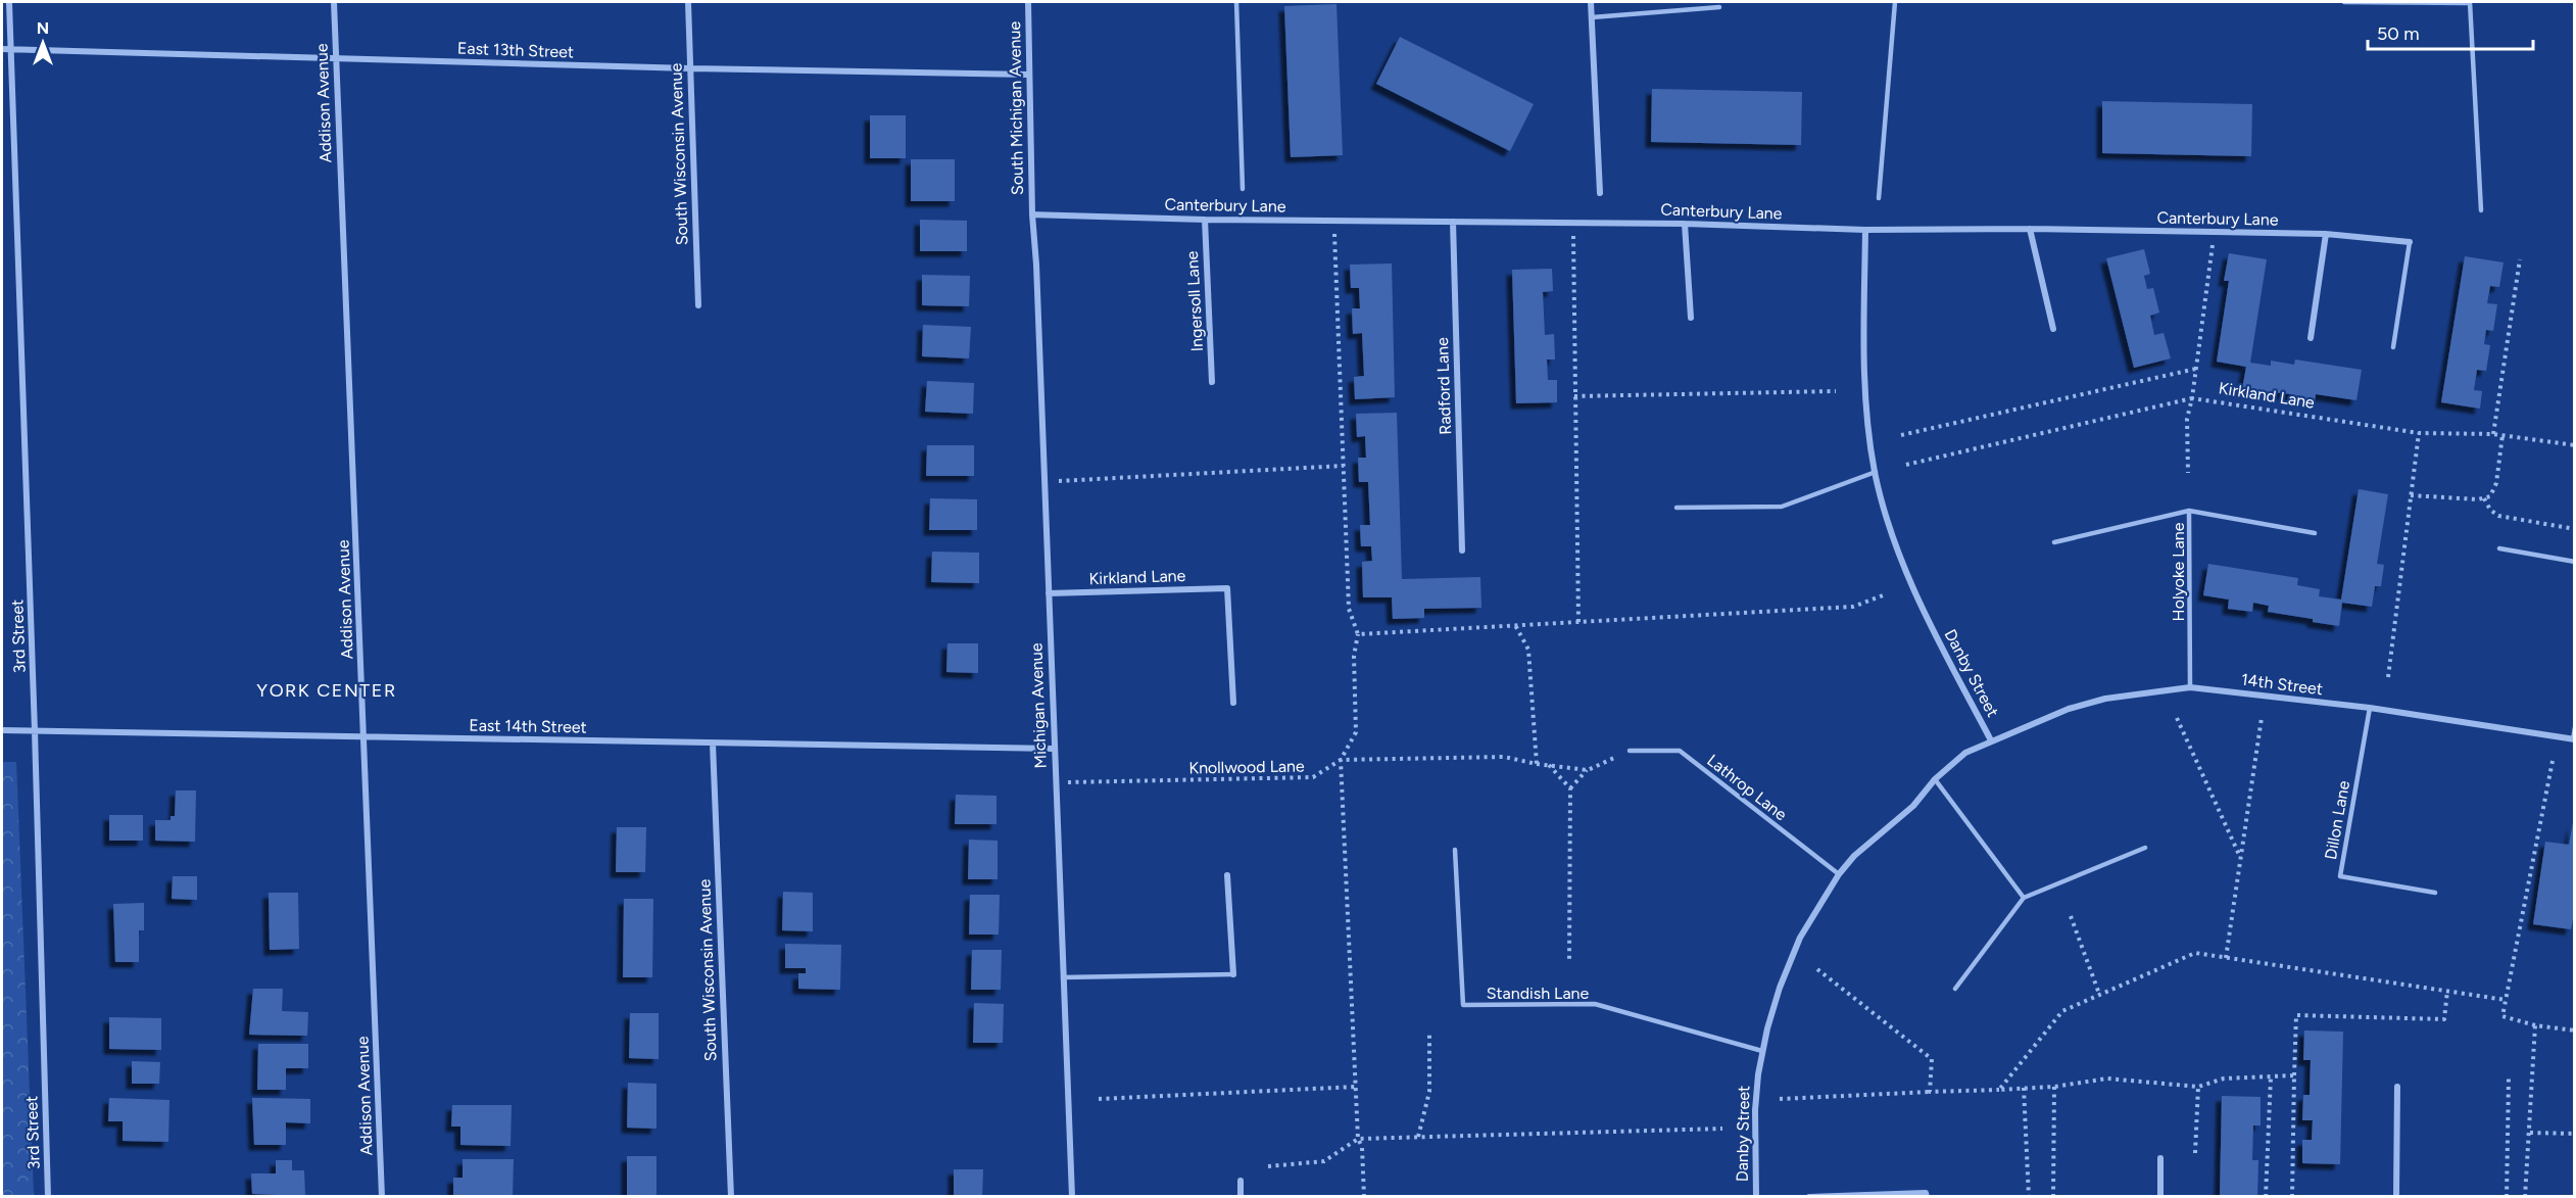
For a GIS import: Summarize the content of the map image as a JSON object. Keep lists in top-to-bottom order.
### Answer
{
  "streets": {
    "street": [
      "East 13th Street",
      "Addison Avenue",
      "South Michigan Avenue",
      "South Wisconsin Avenue",
      "Canterbury Lane",
      "Ingersoll Lane",
      "Radford Lane",
      "Kirkland Lane",
      "3rd Street",
      "Danby Street",
      "14th Street",
      "Michigan Avenue",
      "East 14th Street"
    ],
    "lane": [
      "Holyoke Lane",
      "Lathrop Lane",
      "Dillon Lane",
      "Standish Lane"
    ],
    "path": ["Knollwood Lane"]
  },
  "crossings": [
    ["East 13th Street", "Addison Avenue"],
    ["East 13th Street", "South Michigan Avenue"],
    ["East 13th Street", "South Wisconsin Avenue"],
    ["East 13th Street", "3rd Street"],
    ["Addison Avenue", "East 14th Street"],
    ["South Michigan Avenue", "Canterbury Lane"],
    ["South Michigan Avenue", "Michigan Avenue"],
    ["South Wisconsin Avenue", "East 14th Street"],
    ["Canterbury Lane", "Ingersoll Lane"],
    ["Canterbury Lane", "Radford Lane"],
    ["Canterbury Lane", "Kirkland Lane"],
    ["Canterbury Lane", "Danby Street"],
    ["Canterbury Lane", "Michigan Avenue"],
    ["Kirkland Lane", "Michigan Avenue"],
    ["Holyoke Lane", "14th Street"],
    ["3rd Street", "East 14th Street"],
    ["Danby Street", "14th Street"],
    ["Danby Street", "Lathrop Lane"],
    ["Danby Street", "Standish Lane"],
    ["14th Street", "Dillon Lane"],
    ["Michigan Avenue", "East 14th Street"],
    ["Michigan Avenue", "Knollwood Lane"]
  ],
  "districts": ["YORK CENTER"],
  "scale_bar": "50 m",
  "north": "top"
}
